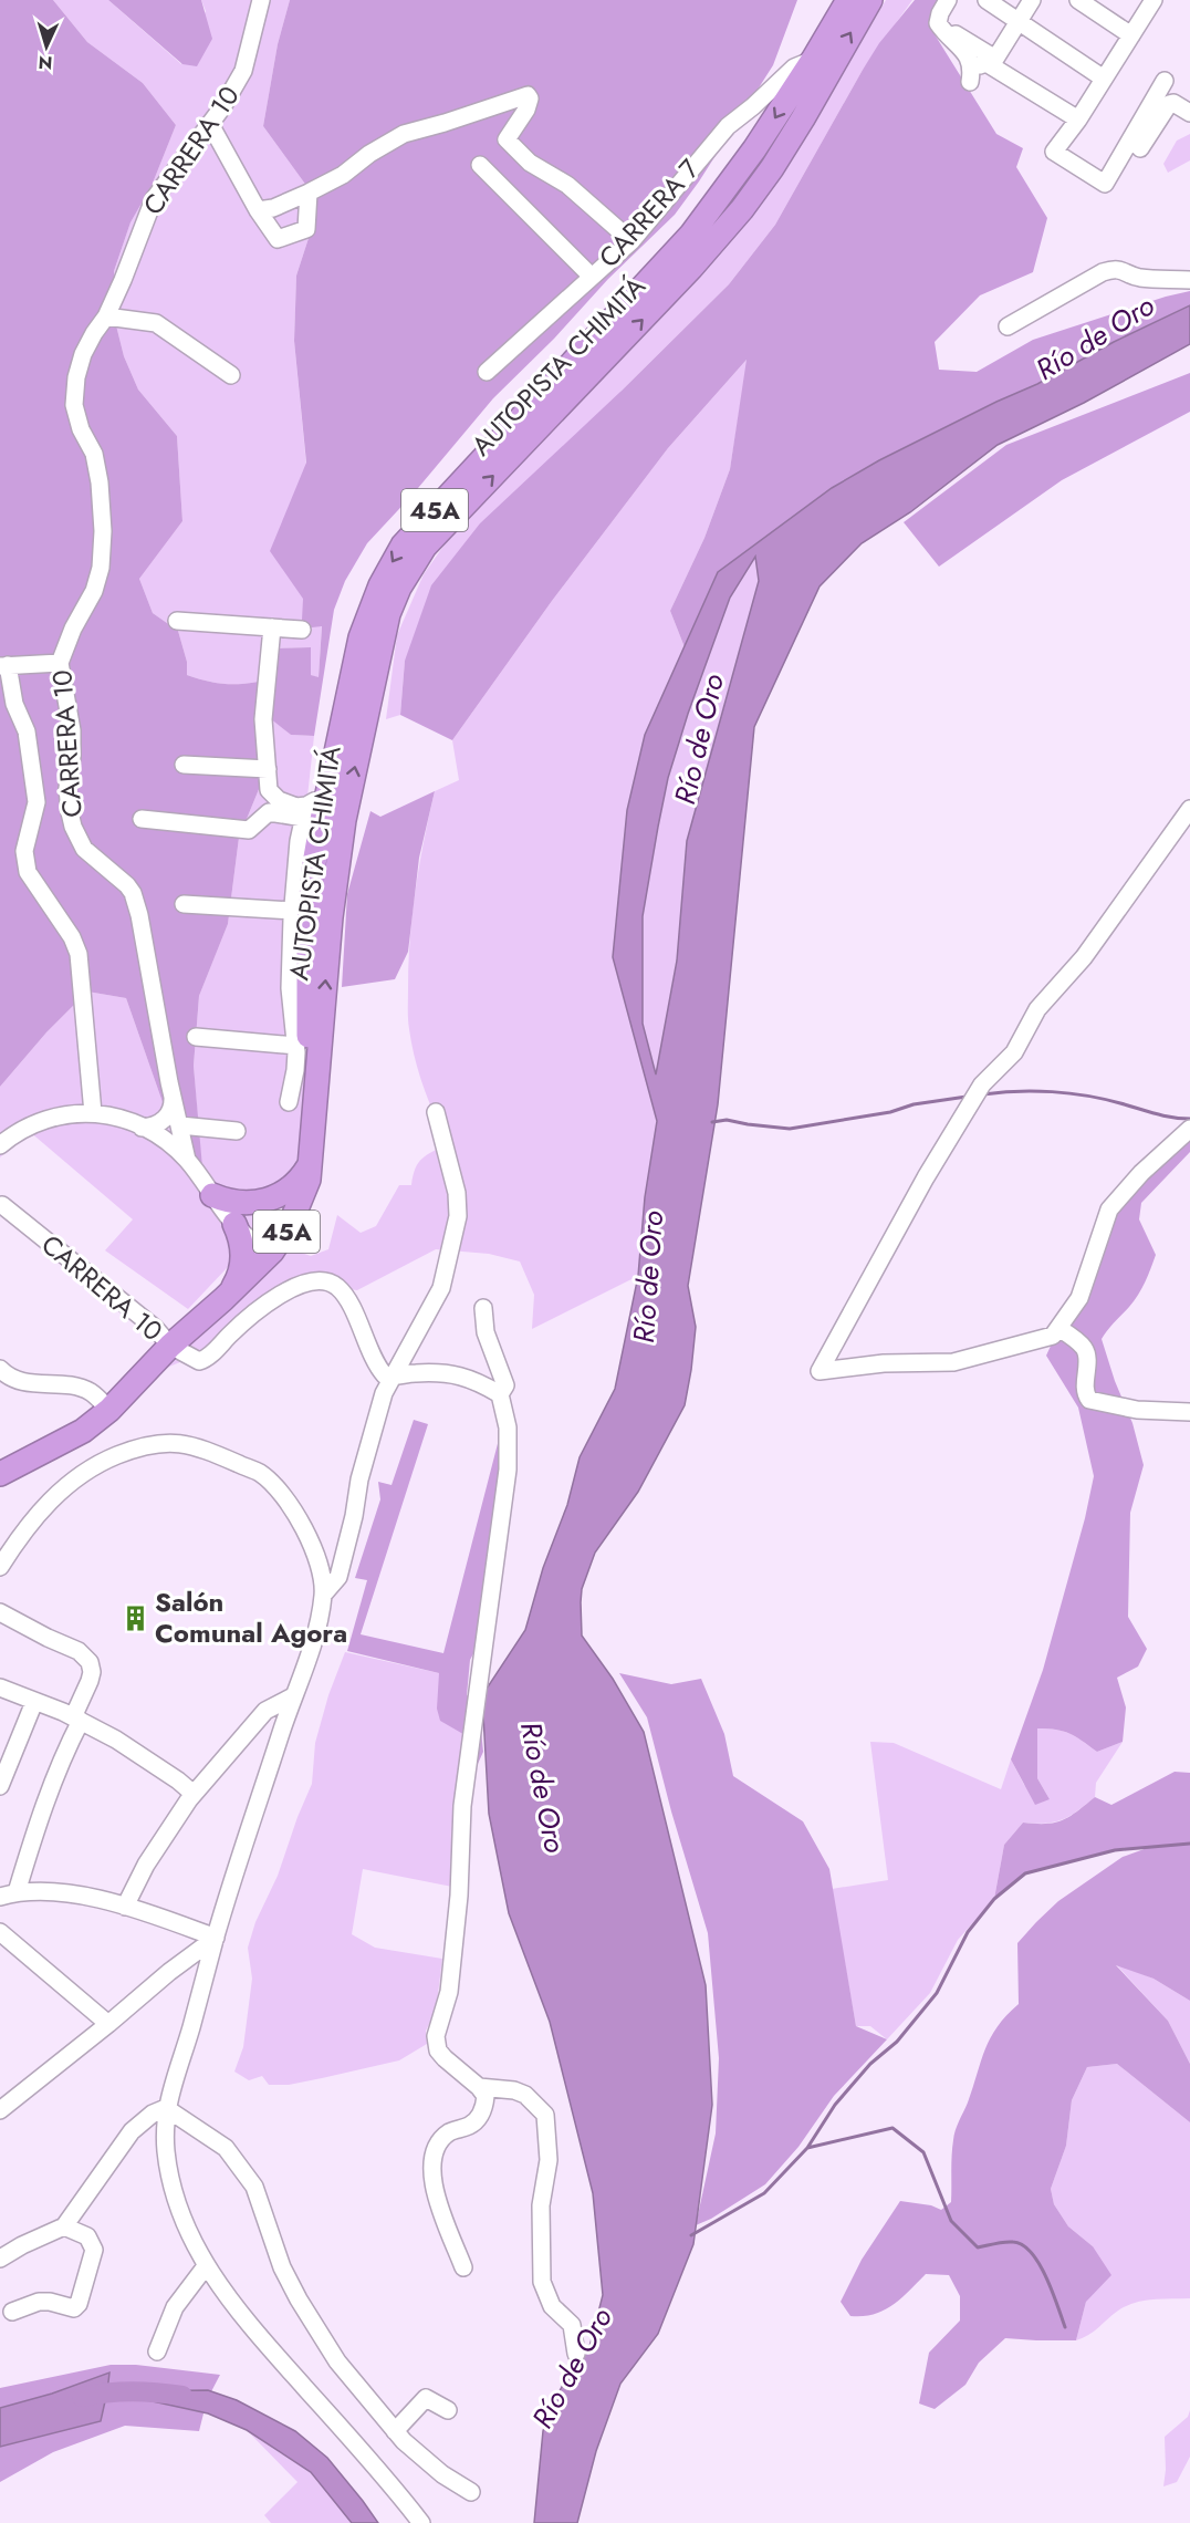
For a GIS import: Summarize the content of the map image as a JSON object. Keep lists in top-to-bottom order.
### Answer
{
  "streets": {
    "highway": ["AUTOPISTA CHIMITÁ", "45A"],
    "street": ["CARRERA 10", "CARRERA 7"]
  },
  "crossings": [
    ["CARRERA 10", "AUTOPISTA CHIMITÁ"],
    ["CARRERA 7", "AUTOPISTA CHIMITÁ"]
  ],
  "water": ["Río de Oro"],
  "places": {
    "building": ["Salón Comunal Agora"]
  },
  "north": "bottom"
}
